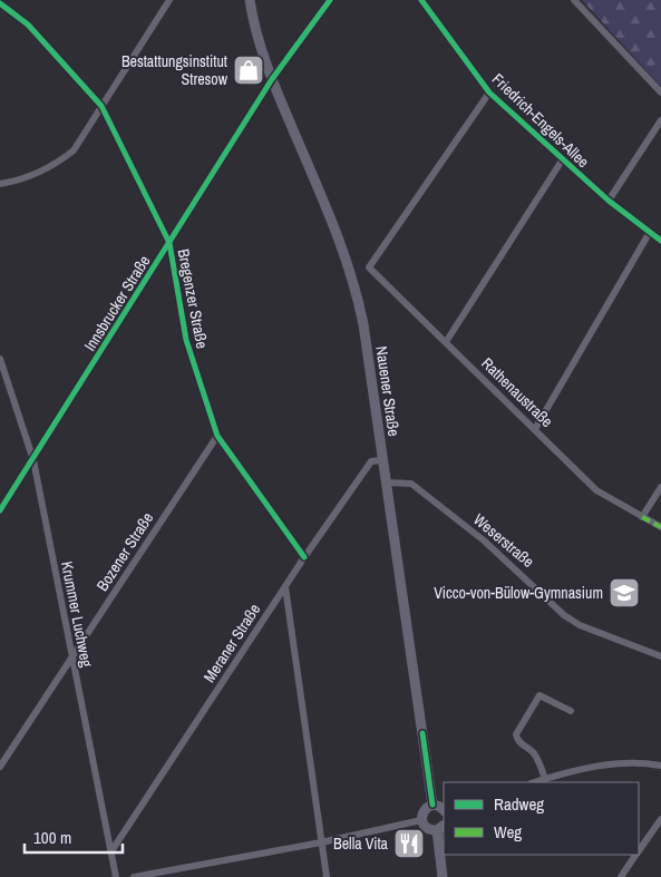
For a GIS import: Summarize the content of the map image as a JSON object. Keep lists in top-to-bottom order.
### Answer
{
  "streets": {
    "main road": ["Nauener Straße"],
    "street": [
      "Friedrich-Engels-Allee",
      "Bregenzer Straße",
      "Innsbrucker Straße",
      "Rathenaustraße",
      "Weserstraße",
      "Bozener Straße",
      "Krummer Luchweg",
      "Meraner Straße"
    ]
  },
  "crossings": [
    ["Friedrich-Engels-Allee", "Rathenaustraße"],
    ["Bregenzer Straße", "Innsbrucker Straße"],
    ["Bregenzer Straße", "Bozener Straße"],
    ["Bregenzer Straße", "Meraner Straße"],
    ["Innsbrucker Straße", "Nauener Straße"],
    ["Innsbrucker Straße", "Krummer Luchweg"],
    ["Nauener Straße", "Weserstraße"],
    ["Nauener Straße", "Meraner Straße"],
    ["Bozener Straße", "Krummer Luchweg"],
    ["Krummer Luchweg", "Meraner Straße"]
  ],
  "places": {
    "shop": ["Bestattungsinstitut Stresow"],
    "school or university": ["Vicco-von-Bülow-Gymnasium"],
    "restaurant": ["Bella Vita"]
  },
  "legend": ["Radweg", "Weg"],
  "scale_bar": "100 m"
}
